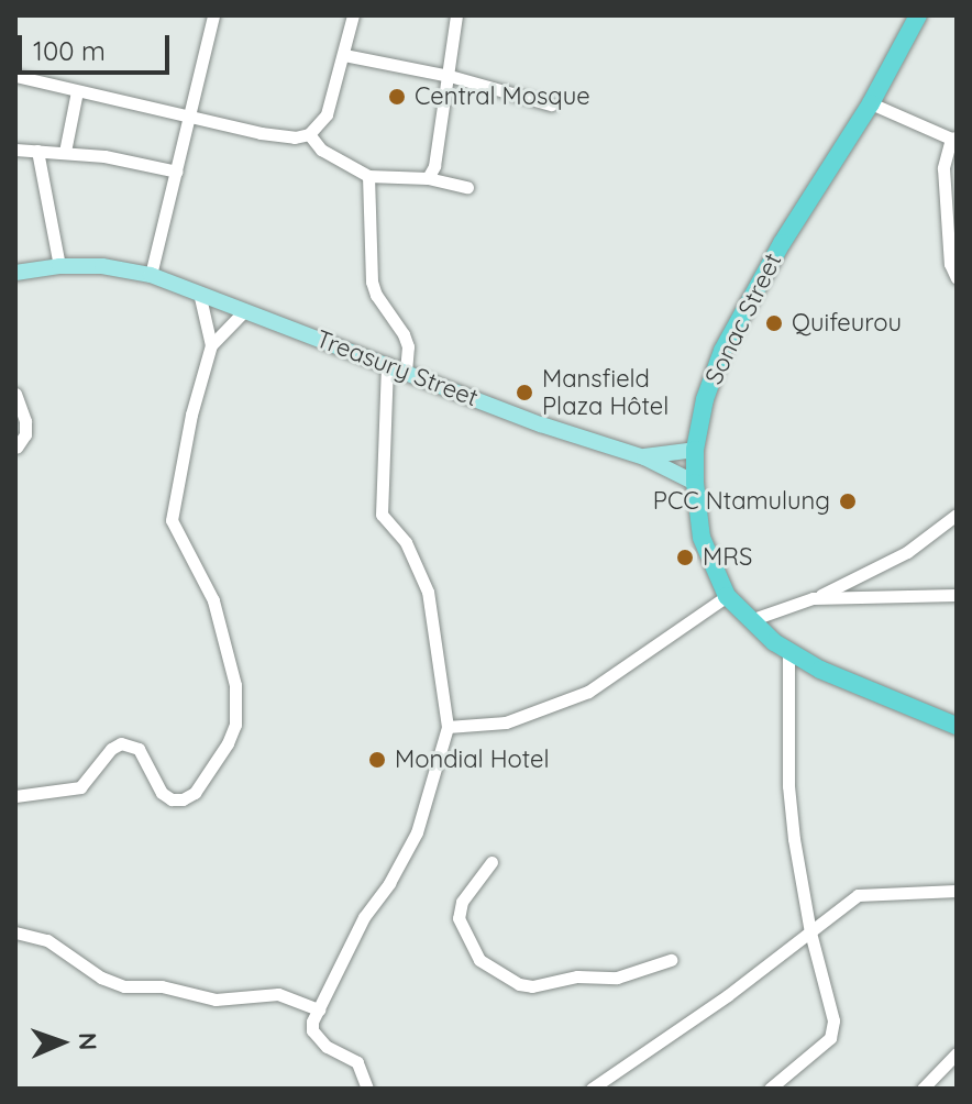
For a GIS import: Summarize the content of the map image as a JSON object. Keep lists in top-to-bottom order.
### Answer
{
  "streets": {
    "highway": ["Sonac Street"],
    "main road": ["Treasury Street"]
  },
  "crossings": [
    ["Sonac Street", "Treasury Street"]
  ],
  "places": [
    "Central Mosque",
    "Quifeurou",
    "Mansfield Plaza Hôtel",
    "PCC Ntamulung",
    "MRS",
    "Mondial Hotel"
  ],
  "scale_bar": "100 m",
  "north": "right"
}
